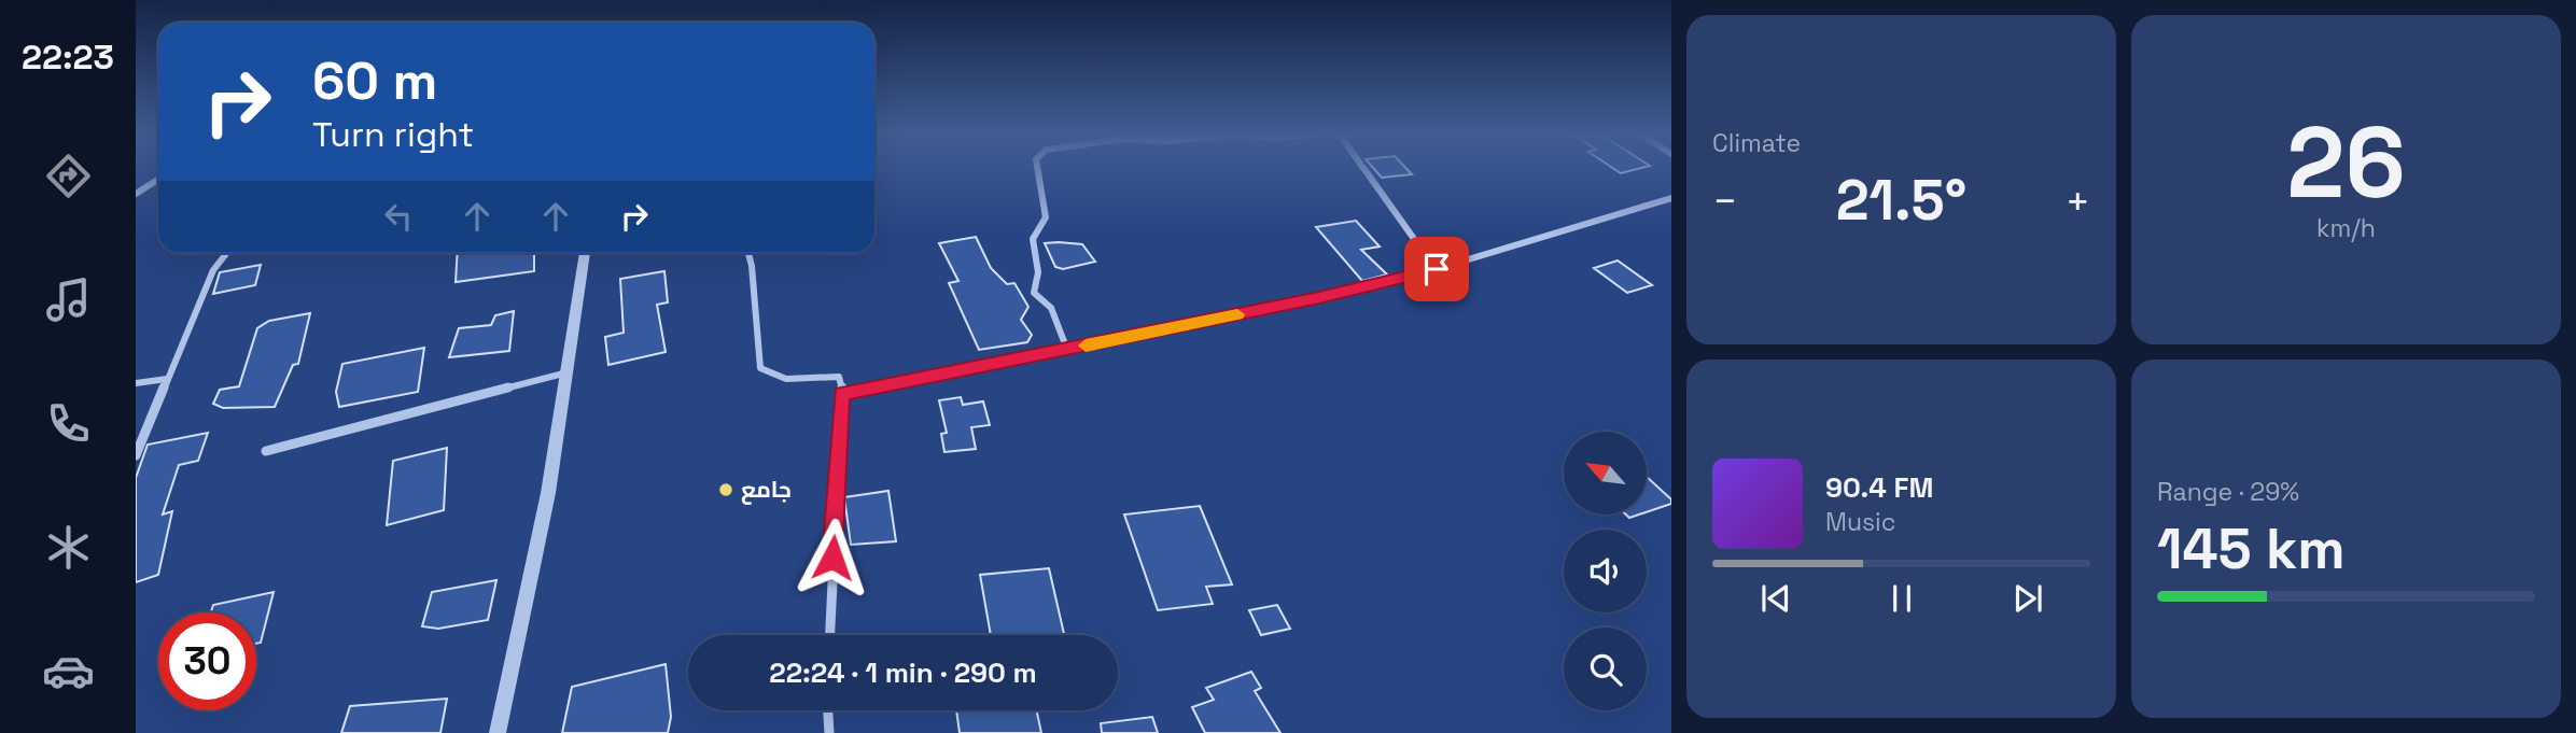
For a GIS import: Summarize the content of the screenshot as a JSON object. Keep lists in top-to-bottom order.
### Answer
{
  "places": ["جامع"],
  "north": "top left",
  "page": {
    "tabs": "22:23",
    "tile": [
      "Climate",
      ["26", "km/h"],
      ["Range · 29%", "145 km"]
    ],
    "turn": ["60 m", "Turn right"],
    "heat": ["−", "21.5°", "+"],
    "song": ["90.4 FM", "Music"],
    "limit": "30",
    "trip": "22:24 · 1 min · 290 m"
  }
}
